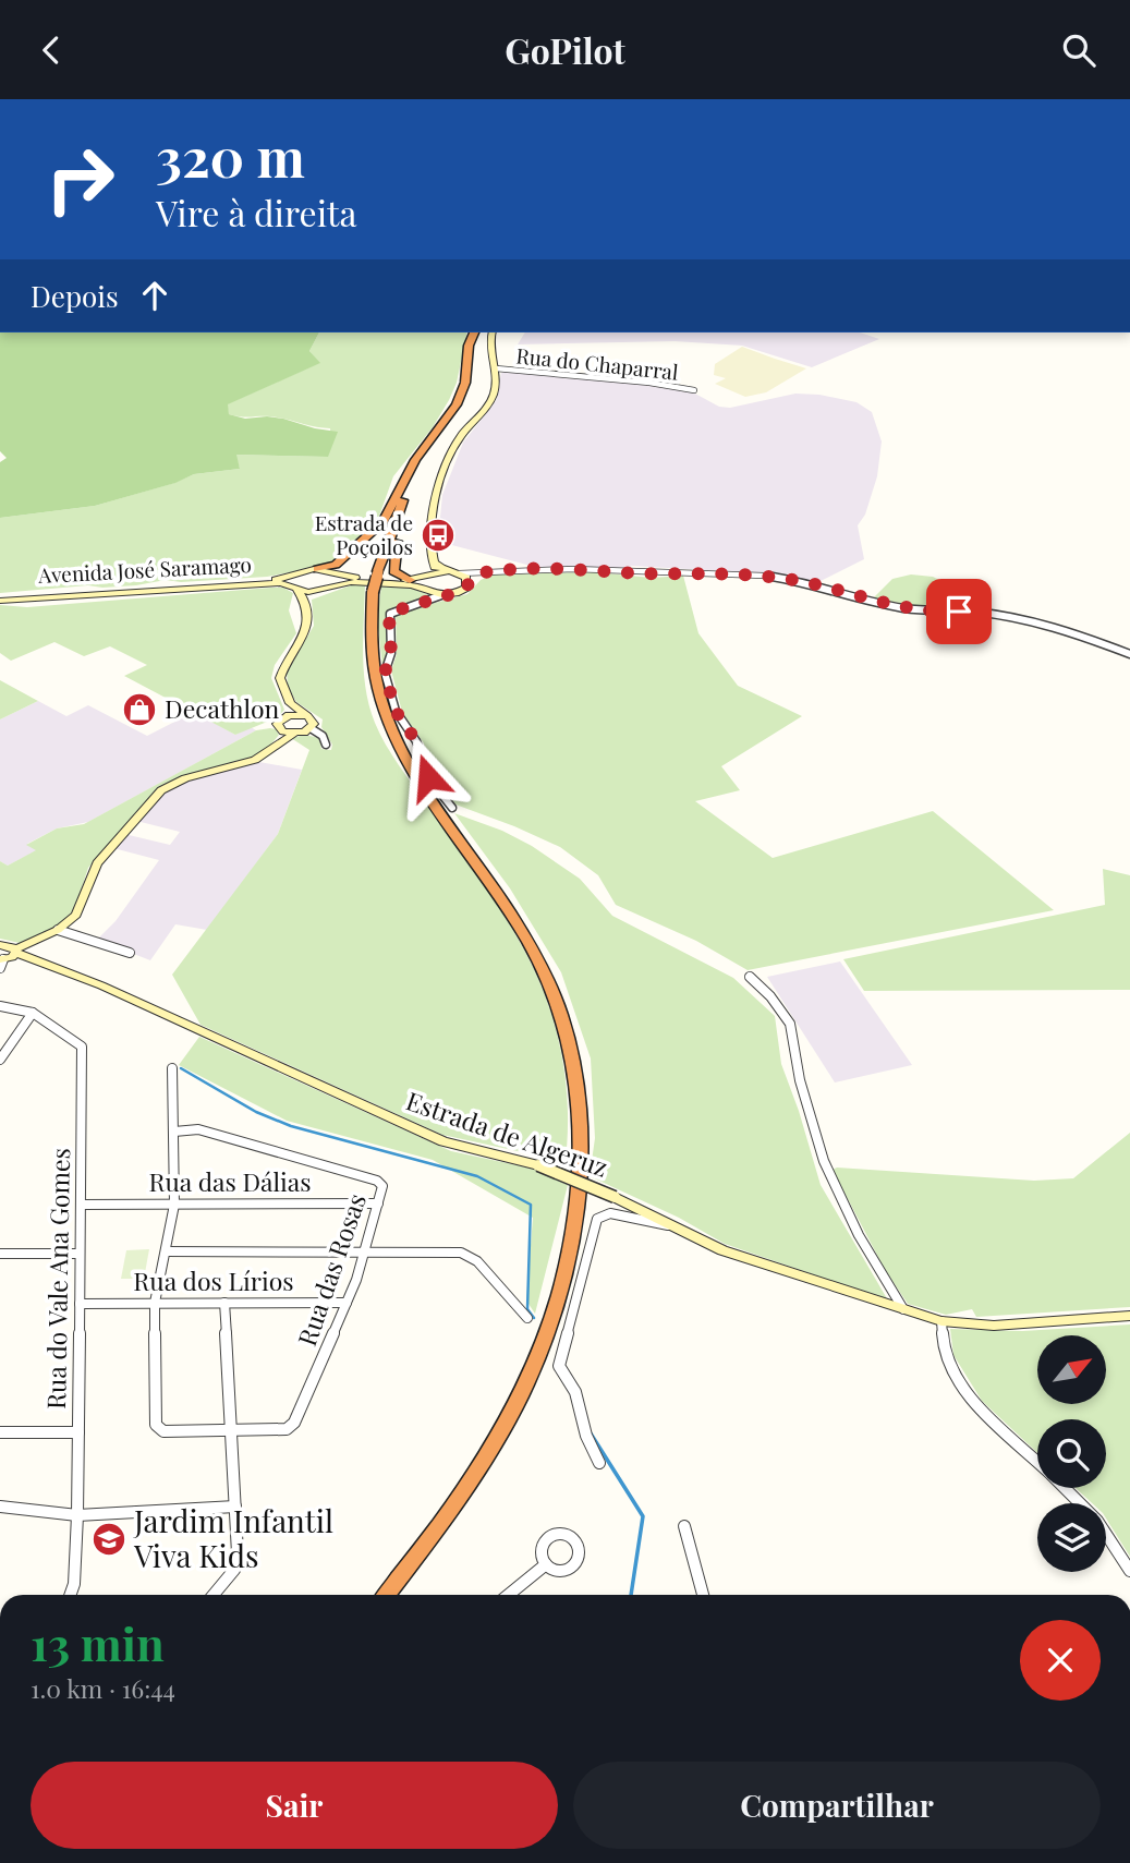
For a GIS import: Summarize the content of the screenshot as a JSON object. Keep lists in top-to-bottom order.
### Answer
{
  "streets": {
    "main road": ["Avenida José Saramago", "Estrada de Algeruz"],
    "street": [
      "Rua do Chaparral",
      "Rua das Dálias",
      "Rua das Rosas",
      "Rua do Vale Ana Gomes",
      "Rua dos Lírios"
    ]
  },
  "crossings": [
    ["Rua das Dálias", "Rua das Rosas"],
    ["Rua das Dálias", "Rua do Vale Ana Gomes"],
    ["Rua das Rosas", "Rua dos Lírios"],
    ["Rua do Vale Ana Gomes", "Rua dos Lírios"]
  ],
  "places": {
    "bus stop": ["Estrada de Poçoilos"],
    "shop": ["Decathlon"],
    "school or university": ["Jardim Infantil Viva Kids"]
  },
  "north": "top right",
  "page": {
    "header": "GoPilot",
    "turn": ["320 m", "Vire à direita"],
    "then": "Depois",
    "heading": ["13 min", "1.0 km · 16:44"],
    "buttons": ["Sair", "Compartilhar"]
  }
}
